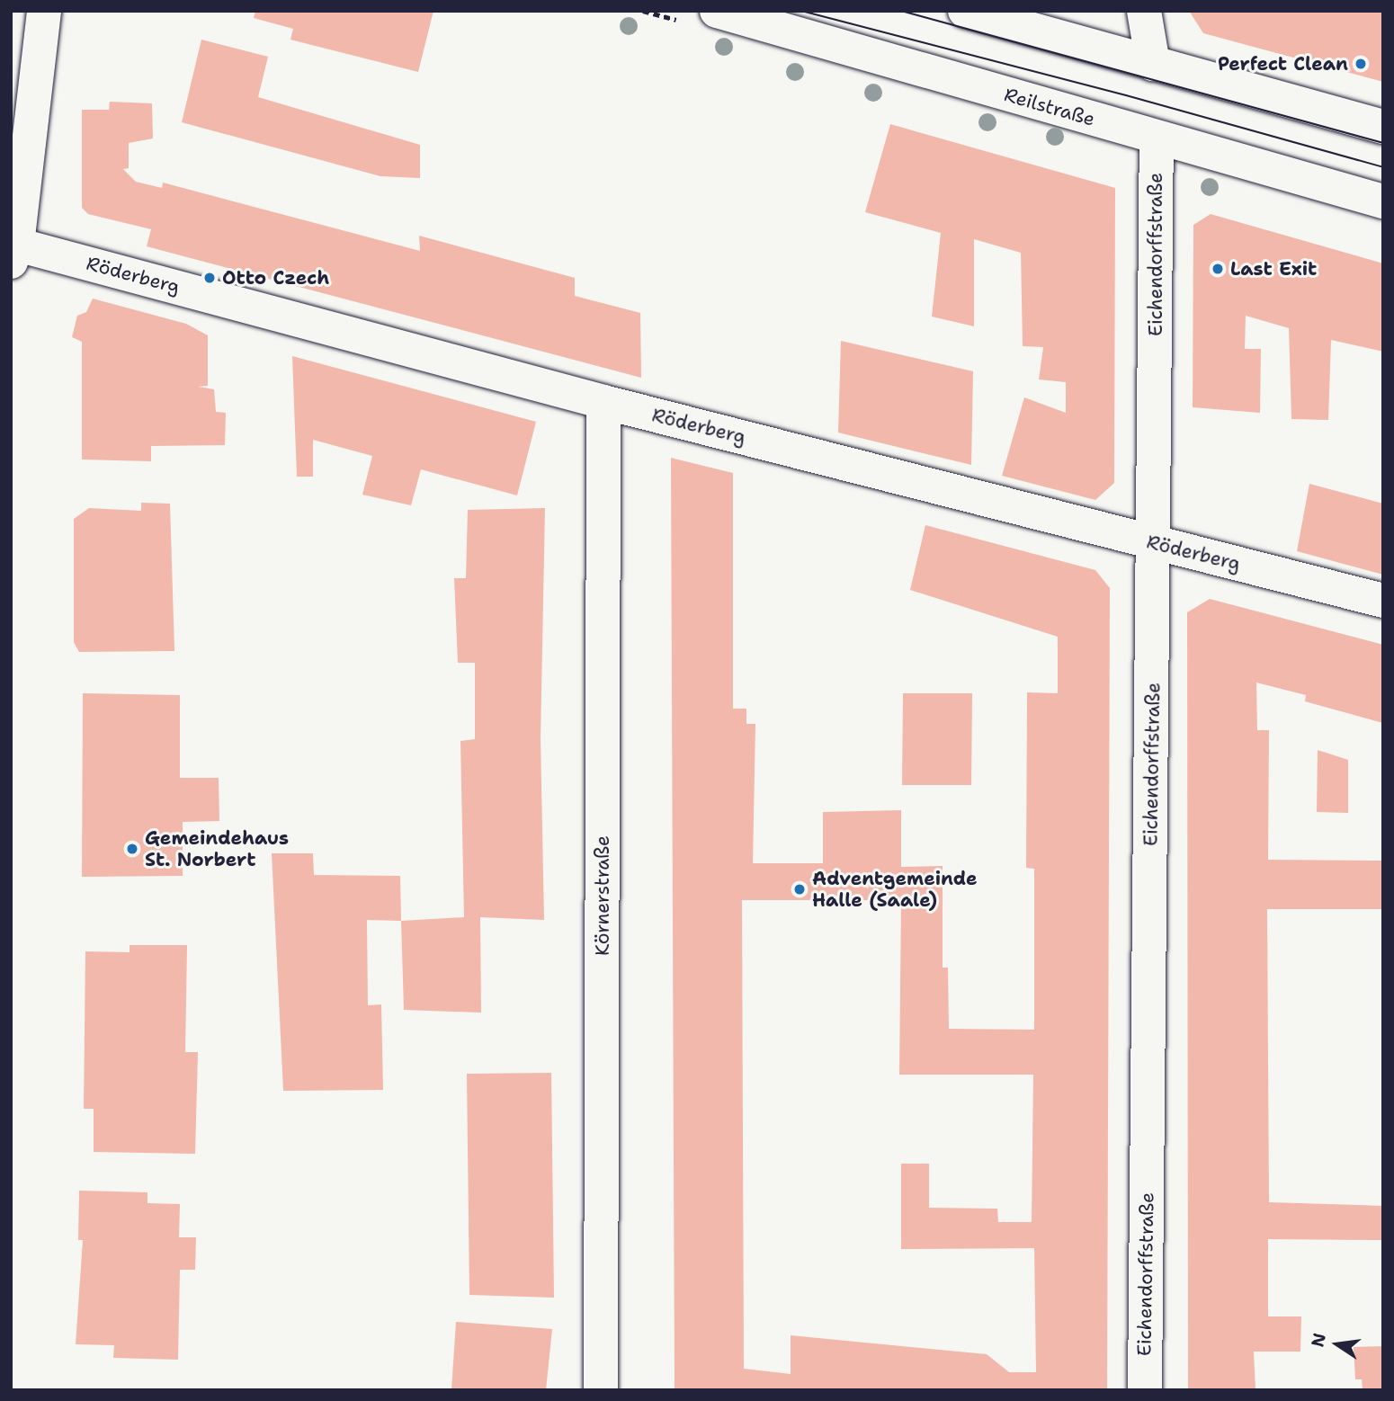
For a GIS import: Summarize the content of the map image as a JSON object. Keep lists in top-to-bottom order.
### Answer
{
  "streets": {
    "street": [
      "Reilstraße",
      "Eichendorffstraße",
      "Röderberg",
      "Körnerstraße"
    ]
  },
  "crossings": [
    ["Reilstraße", "Eichendorffstraße"],
    ["Eichendorffstraße", "Röderberg"],
    ["Röderberg", "Körnerstraße"]
  ],
  "places": [
    "Perfect Clean",
    "Last Exit",
    "Otto Czech",
    "Gemeindehaus St. Norbert",
    "Adventgemeinde Halle (Saale)"
  ],
  "north": "left"
}
